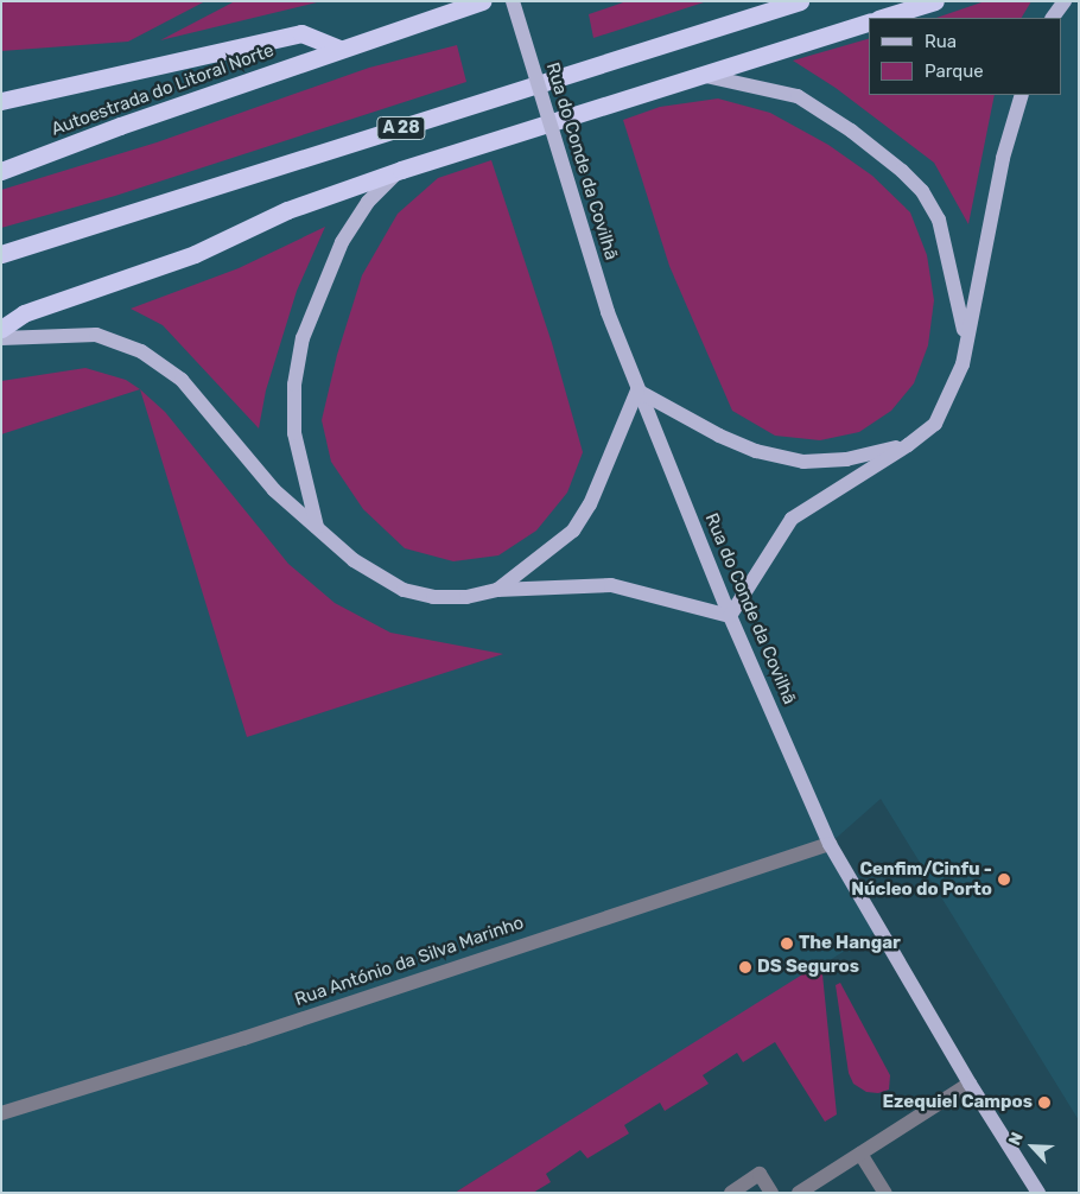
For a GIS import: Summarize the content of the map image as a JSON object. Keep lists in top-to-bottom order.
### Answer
{
  "streets": {
    "highway": ["Autoestrada do Litoral Norte", "A 28"],
    "main road": ["Rua do Conde da Covilhã"],
    "street": ["Rua António da Silva Marinho"]
  },
  "crossings": [
    ["Rua do Conde da Covilhã", "Rua António da Silva Marinho"]
  ],
  "places": [
    "Cenfim/Cinfu - Núcleo do Porto",
    "The Hangar",
    "DS Seguros",
    "Ezequiel Campos"
  ],
  "legend": ["Rua", "Parque"],
  "north": "top left"
}
